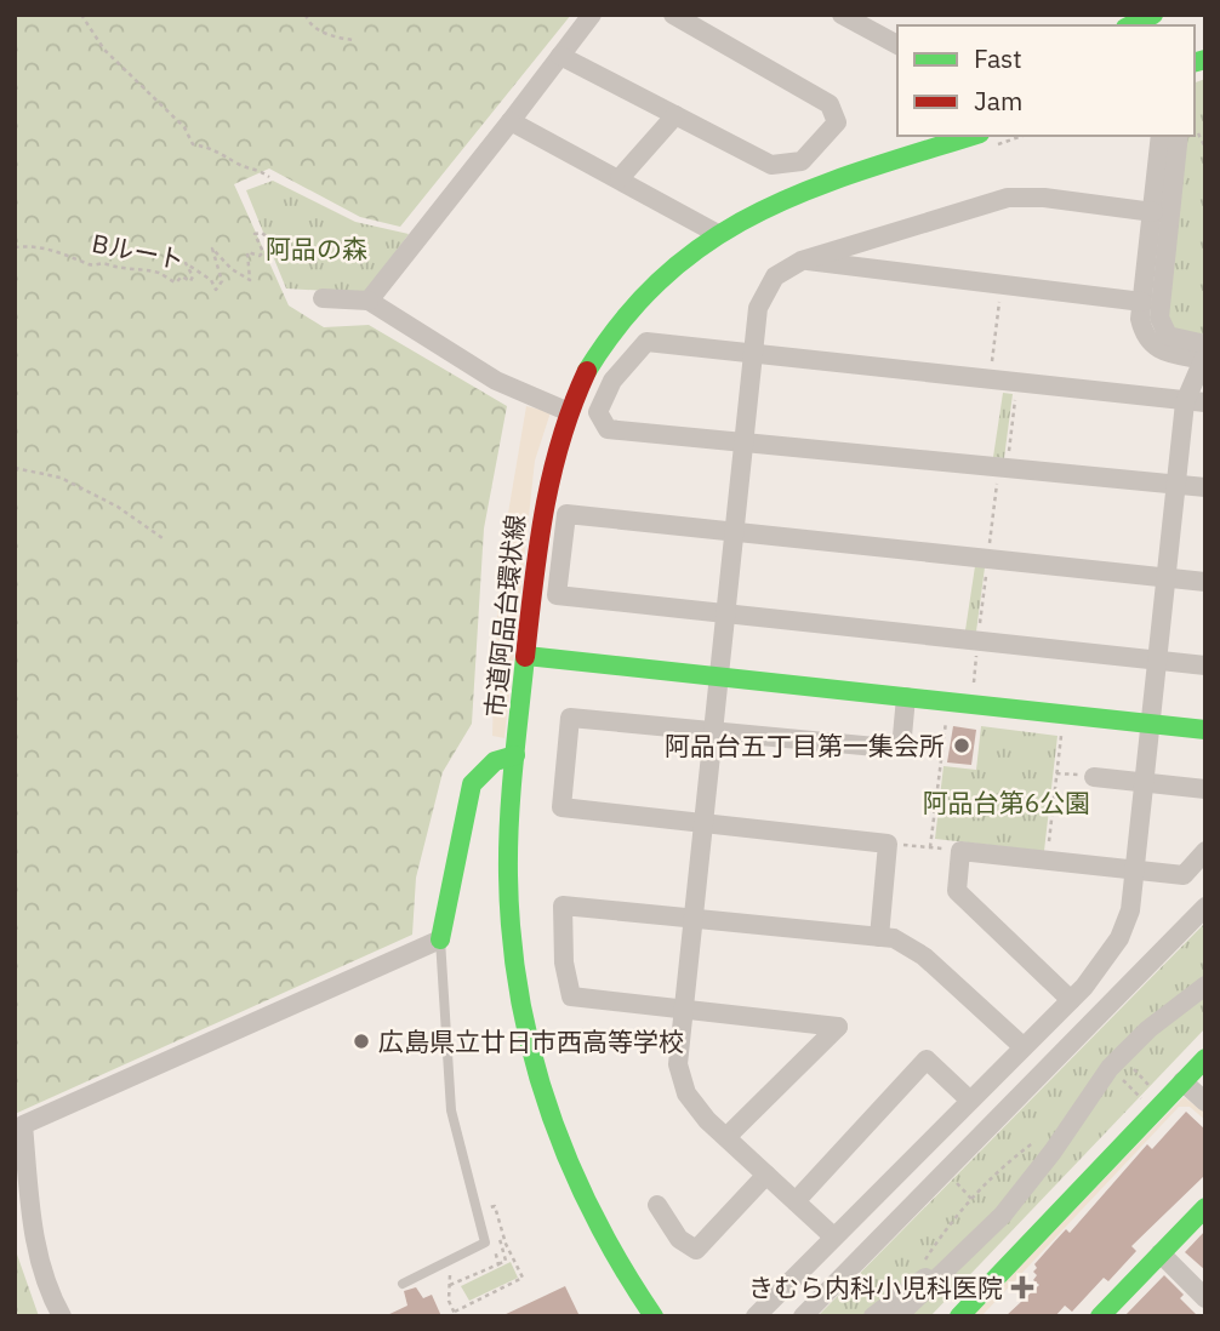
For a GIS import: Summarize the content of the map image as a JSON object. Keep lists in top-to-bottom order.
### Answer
{
  "streets": {
    "street": ["市道阿品台環状線"],
    "path": ["Bルート"]
  },
  "parks": ["阿品の森", "阿品台第6公園"],
  "places": {
    "other": ["阿品台五丁目第一集会所", "広島県立廿日市西高等学校"],
    "health": ["きむら内科小児科医院"]
  },
  "legend": ["Fast", "Jam"]
}
